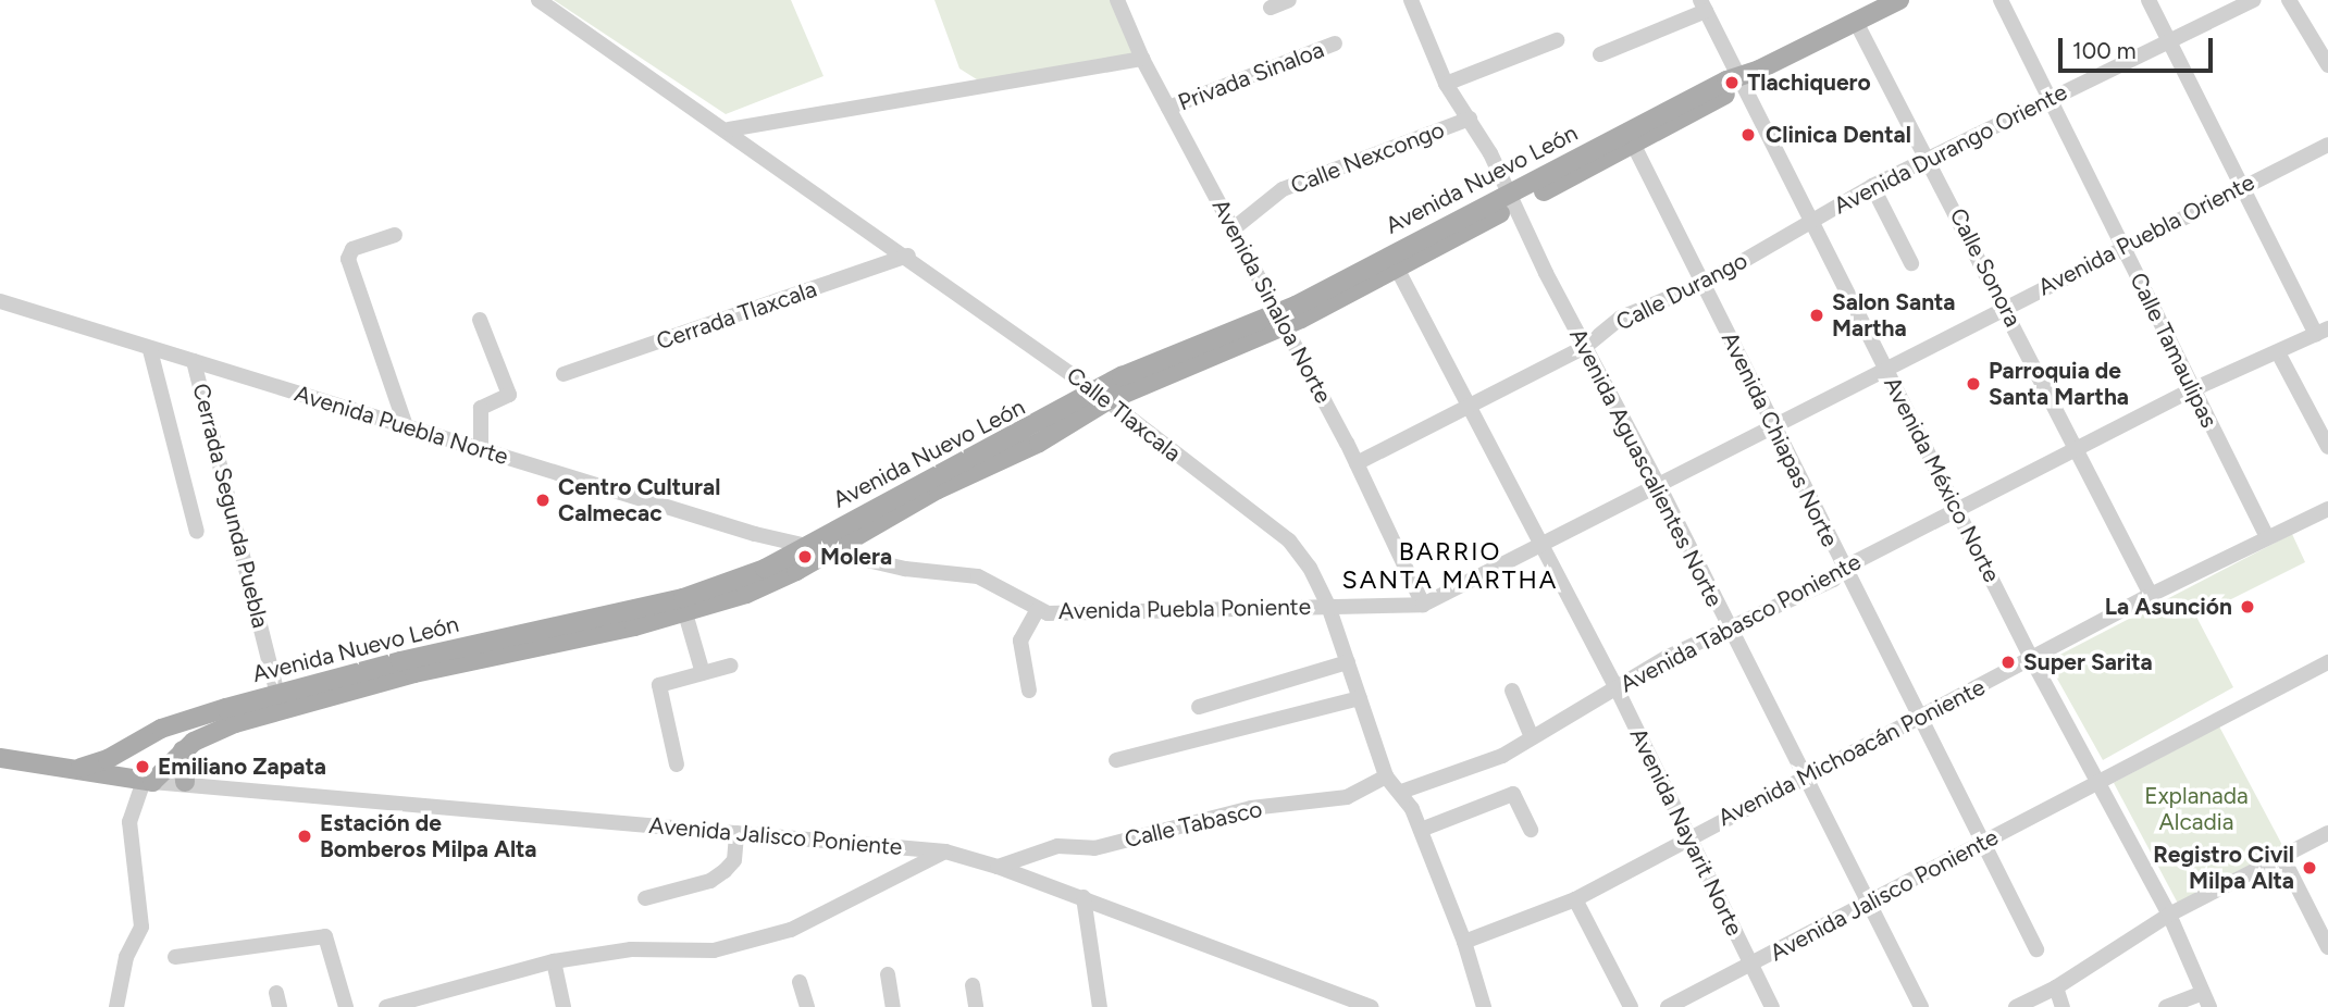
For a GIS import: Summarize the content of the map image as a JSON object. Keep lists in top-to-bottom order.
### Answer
{
  "streets": {
    "main road": ["Avenida Nuevo León"],
    "street": [
      "Privada Sinaloa",
      "Avenida Durango Oriente",
      "Calle Nexcongo",
      "Avenida Puebla Oriente",
      "Calle Sonora",
      "Calle Durango",
      "Avenida Sinaloa Norte",
      "Cerrada Tlaxcala",
      "Calle Tamaulipas",
      "Calle Tlaxcala",
      "Avenida Puebla Norte",
      "Avenida Chiapas Norte",
      "Avenida Aguascalientes Norte",
      "Avenida México Norte",
      "Cerrada Segunda Puebla",
      "Avenida Puebla Poniente",
      "Avenida Tabasco Poniente",
      "Avenida Michoacán Poniente",
      "Calle Tabasco",
      "Avenida Nayarit Norte",
      "Avenida Jalisco Poniente"
    ]
  },
  "crossings": [
    ["Privada Sinaloa", "Avenida Sinaloa Norte"],
    ["Avenida Durango Oriente", "Calle Sonora"],
    ["Avenida Durango Oriente", "Calle Durango"],
    ["Avenida Durango Oriente", "Calle Tamaulipas"],
    ["Avenida Durango Oriente", "Avenida México Norte"],
    ["Calle Nexcongo", "Avenida Sinaloa Norte"],
    ["Calle Nexcongo", "Avenida Aguascalientes Norte"],
    ["Avenida Nuevo León", "Calle Sonora"],
    ["Avenida Nuevo León", "Avenida Sinaloa Norte"],
    ["Avenida Nuevo León", "Calle Tlaxcala"],
    ["Avenida Nuevo León", "Avenida Puebla Norte"],
    ["Avenida Nuevo León", "Avenida Chiapas Norte"],
    ["Avenida Nuevo León", "Avenida Aguascalientes Norte"],
    ["Avenida Nuevo León", "Avenida México Norte"],
    ["Avenida Nuevo León", "Cerrada Segunda Puebla"],
    ["Avenida Nuevo León", "Avenida Puebla Poniente"],
    ["Avenida Nuevo León", "Avenida Nayarit Norte"],
    ["Avenida Nuevo León", "Avenida Jalisco Poniente"],
    ["Avenida Puebla Oriente", "Calle Sonora"],
    ["Avenida Puebla Oriente", "Calle Tamaulipas"],
    ["Avenida Puebla Oriente", "Avenida México Norte"],
    ["Avenida Puebla Oriente", "Avenida Puebla Poniente"],
    ["Calle Sonora", "Avenida Tabasco Poniente"],
    ["Calle Sonora", "Avenida Michoacán Poniente"],
    ["Calle Durango", "Avenida Sinaloa Norte"],
    ["Calle Durango", "Avenida Chiapas Norte"],
    ["Calle Durango", "Avenida Aguascalientes Norte"],
    ["Calle Durango", "Avenida México Norte"],
    ["Calle Durango", "Avenida Nayarit Norte"],
    ["Avenida Sinaloa Norte", "Avenida Puebla Poniente"],
    ["Cerrada Tlaxcala", "Calle Tlaxcala"],
    ["Calle Tamaulipas", "Avenida Tabasco Poniente"],
    ["Calle Tamaulipas", "Avenida Michoacán Poniente"],
    ["Calle Tlaxcala", "Avenida Puebla Poniente"],
    ["Calle Tlaxcala", "Avenida Tabasco Poniente"],
    ["Calle Tlaxcala", "Avenida Michoacán Poniente"],
    ["Calle Tlaxcala", "Calle Tabasco"],
    ["Avenida Puebla Norte", "Cerrada Segunda Puebla"],
    ["Avenida Puebla Norte", "Avenida Puebla Poniente"],
    ["Avenida Chiapas Norte", "Avenida Puebla Poniente"],
    ["Avenida Chiapas Norte", "Avenida Tabasco Poniente"],
    ["Avenida Chiapas Norte", "Avenida Michoacán Poniente"],
    ["Avenida Chiapas Norte", "Avenida Jalisco Poniente"],
    ["Avenida Aguascalientes Norte", "Avenida Puebla Poniente"],
    ["Avenida Aguascalientes Norte", "Avenida Tabasco Poniente"],
    ["Avenida Aguascalientes Norte", "Avenida Michoacán Poniente"],
    ["Avenida Aguascalientes Norte", "Avenida Jalisco Poniente"],
    ["Avenida México Norte", "Avenida Puebla Poniente"],
    ["Avenida México Norte", "Avenida Tabasco Poniente"],
    ["Avenida México Norte", "Avenida Michoacán Poniente"],
    ["Avenida México Norte", "Avenida Jalisco Poniente"],
    ["Avenida Puebla Poniente", "Avenida Nayarit Norte"],
    ["Avenida Tabasco Poniente", "Avenida Nayarit Norte"],
    ["Avenida Michoacán Poniente", "Avenida Nayarit Norte"],
    ["Calle Tabasco", "Avenida Jalisco Poniente"],
    ["Avenida Nayarit Norte", "Avenida Jalisco Poniente"]
  ],
  "districts": ["BARRIO SANTA MARTHA"],
  "parks": ["Explanada Alcadia"],
  "places": [
    "Tlachiquero",
    "Clinica Dental",
    "Salon Santa Martha",
    "Parroquia de Santa Martha",
    "Centro Cultural Calmecac",
    "Molera",
    "La Asunción",
    "Super Sarita",
    "Emiliano Zapata",
    "Estación de Bomberos Milpa Alta",
    "Registro Civil Milpa Alta"
  ],
  "scale_bar": "100 m"
}
